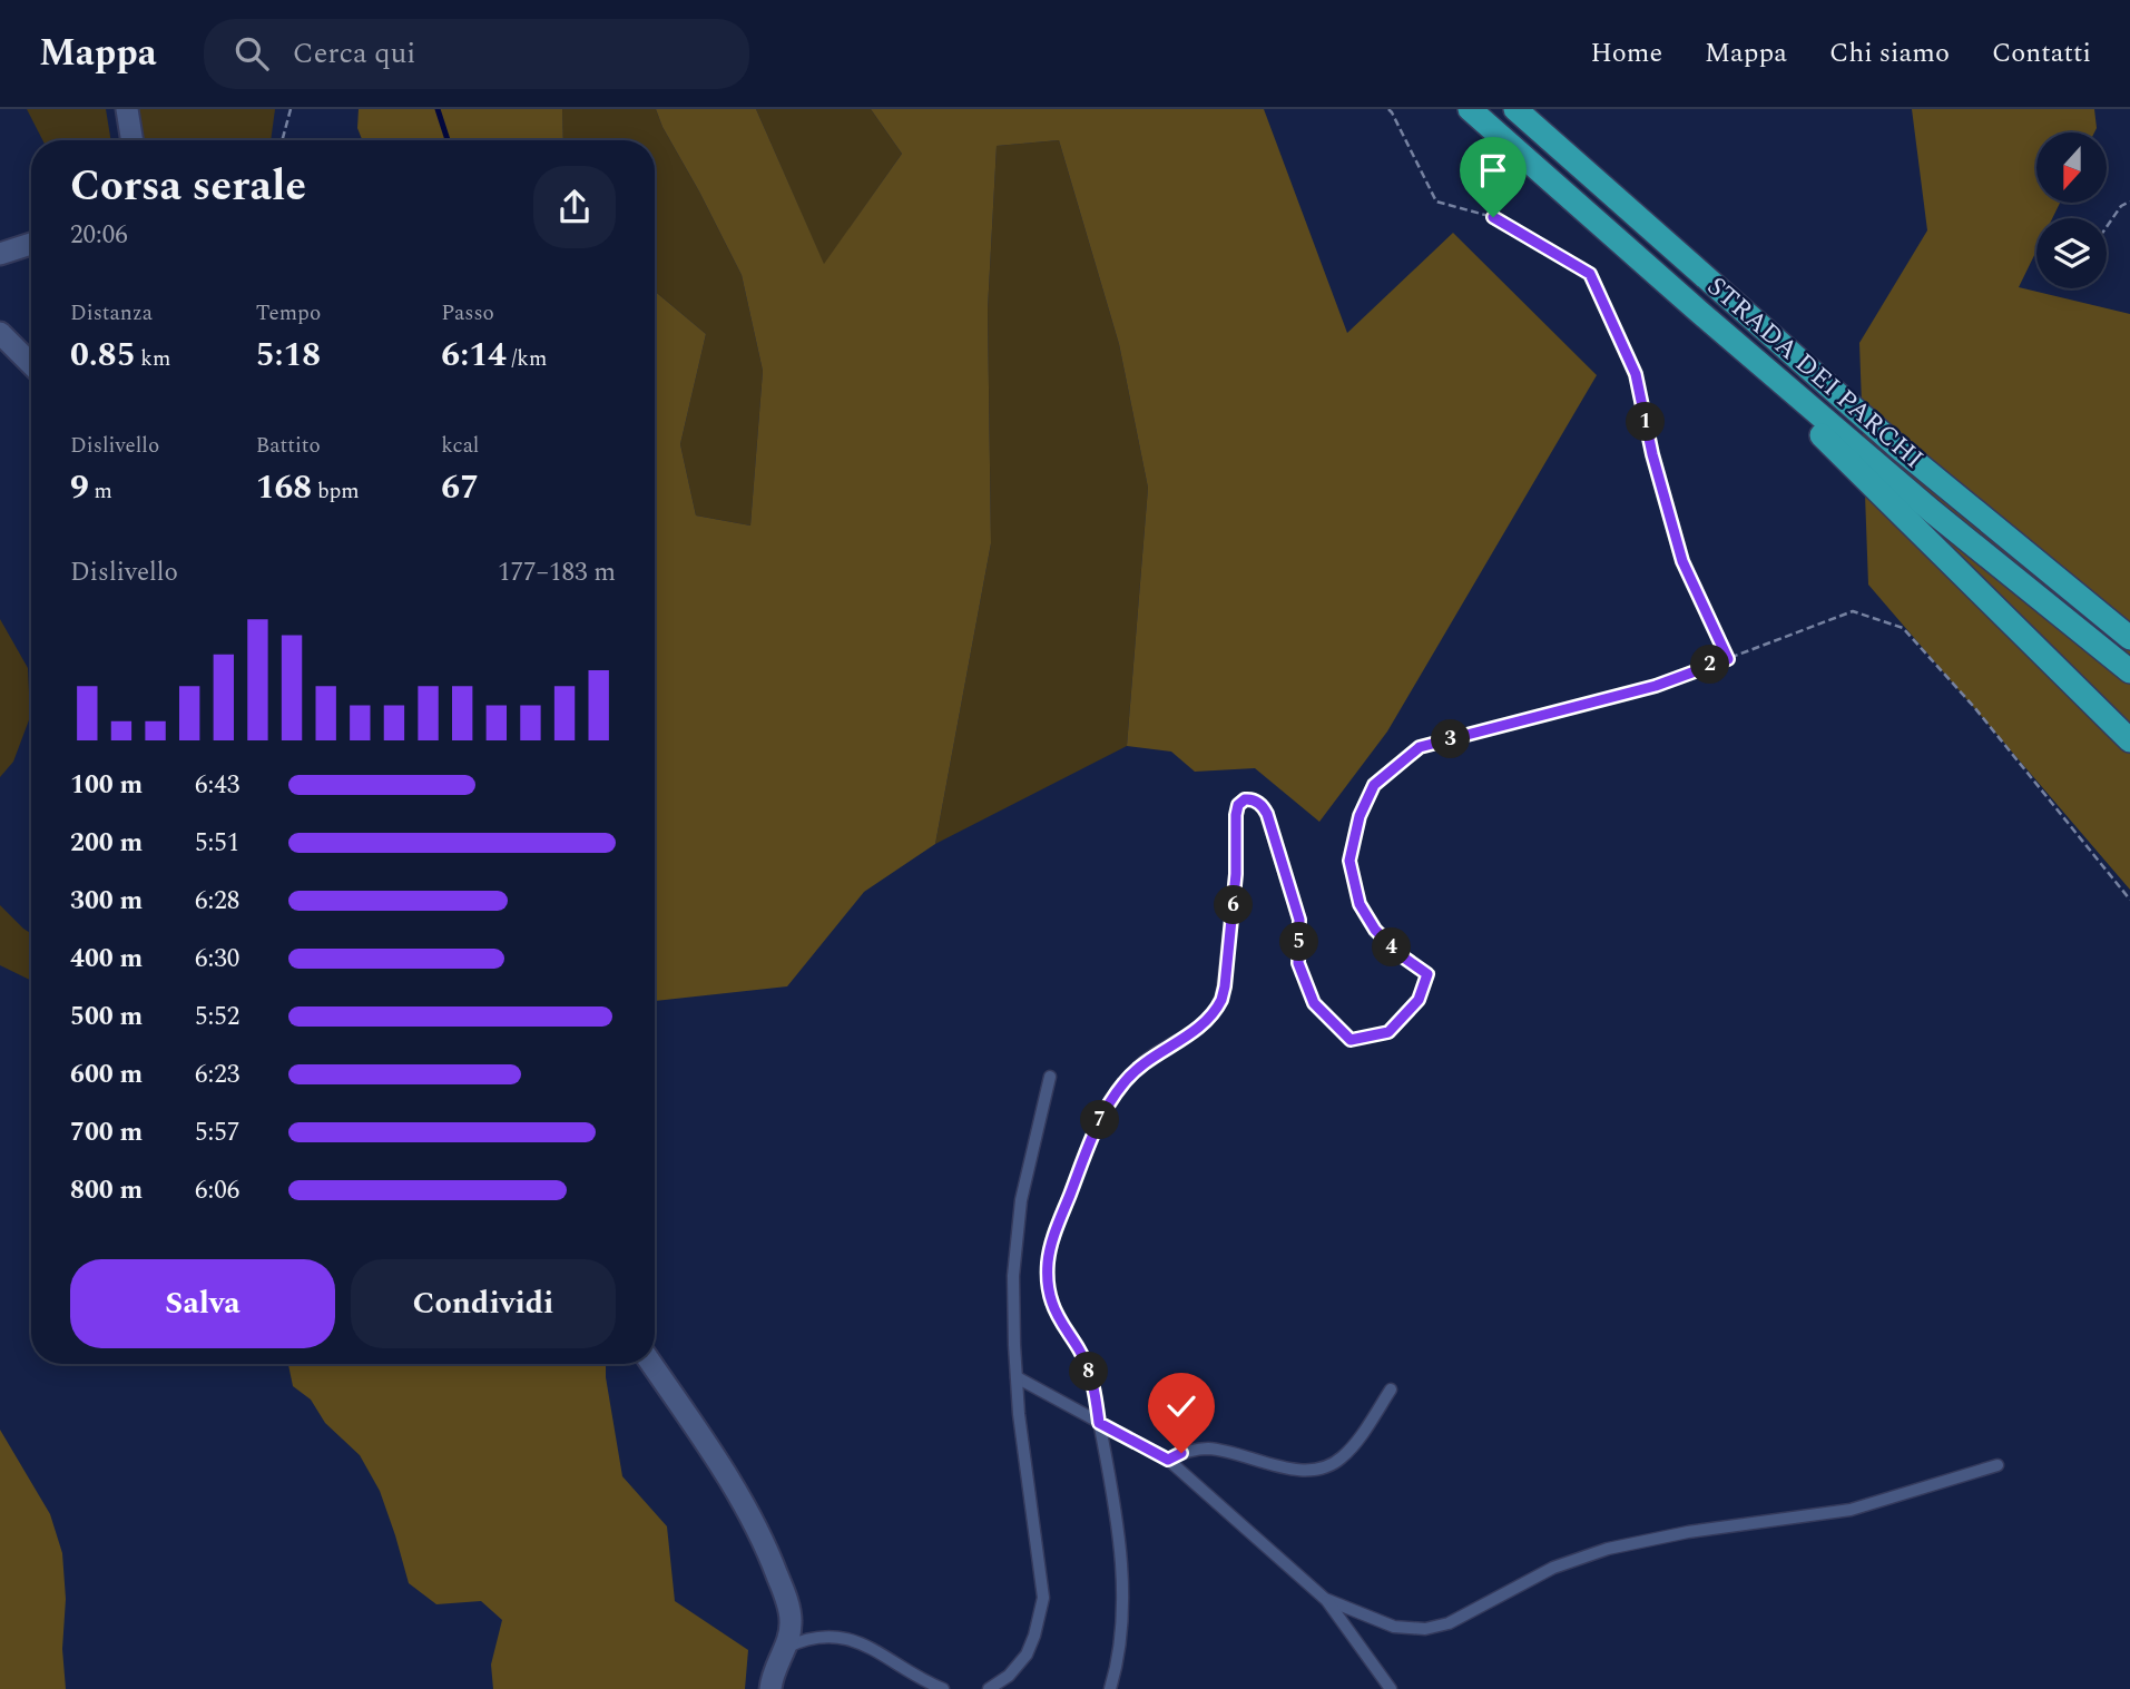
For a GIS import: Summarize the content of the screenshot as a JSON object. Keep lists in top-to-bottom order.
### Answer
{
  "streets": {
    "highway": ["STRADA DEI PARCHI"]
  },
  "north": "bottom",
  "page": {
    "header": "Mappa",
    "search": "Cerca qui",
    "nav": [
      "Home",
      "Mappa",
      "Chi siamo",
      "Contatti"
    ],
    "heading": ["Corsa serale", "20:06"],
    "stats": [
      ["Distanza", "0.85 km"],
      ["Tempo", "5:18"],
      ["Passo", "6:14 /km"],
      ["Dislivello", "9 m"],
      ["Battito", "168 bpm"],
      ["kcal", "67"]
    ],
    "pins": [
      "1",
      "2",
      "3",
      "6",
      "5",
      "4",
      "7",
      "8"
    ],
    "chart": ["Dislivello", "177–183 m"],
    "list": [
      {
        "name": "100 m",
        "note": "6:43"
      },
      {
        "name": "200 m",
        "note": "5:51"
      },
      {
        "name": "300 m",
        "note": "6:28"
      },
      {
        "name": "400 m",
        "note": "6:30"
      },
      {
        "name": "500 m",
        "note": "5:52"
      },
      {
        "name": "600 m",
        "note": "6:23"
      },
      {
        "name": "700 m",
        "note": "5:57"
      },
      {
        "name": "800 m",
        "note": "6:06"
      }
    ],
    "buttons": ["Salva", "Condividi"]
  }
}
